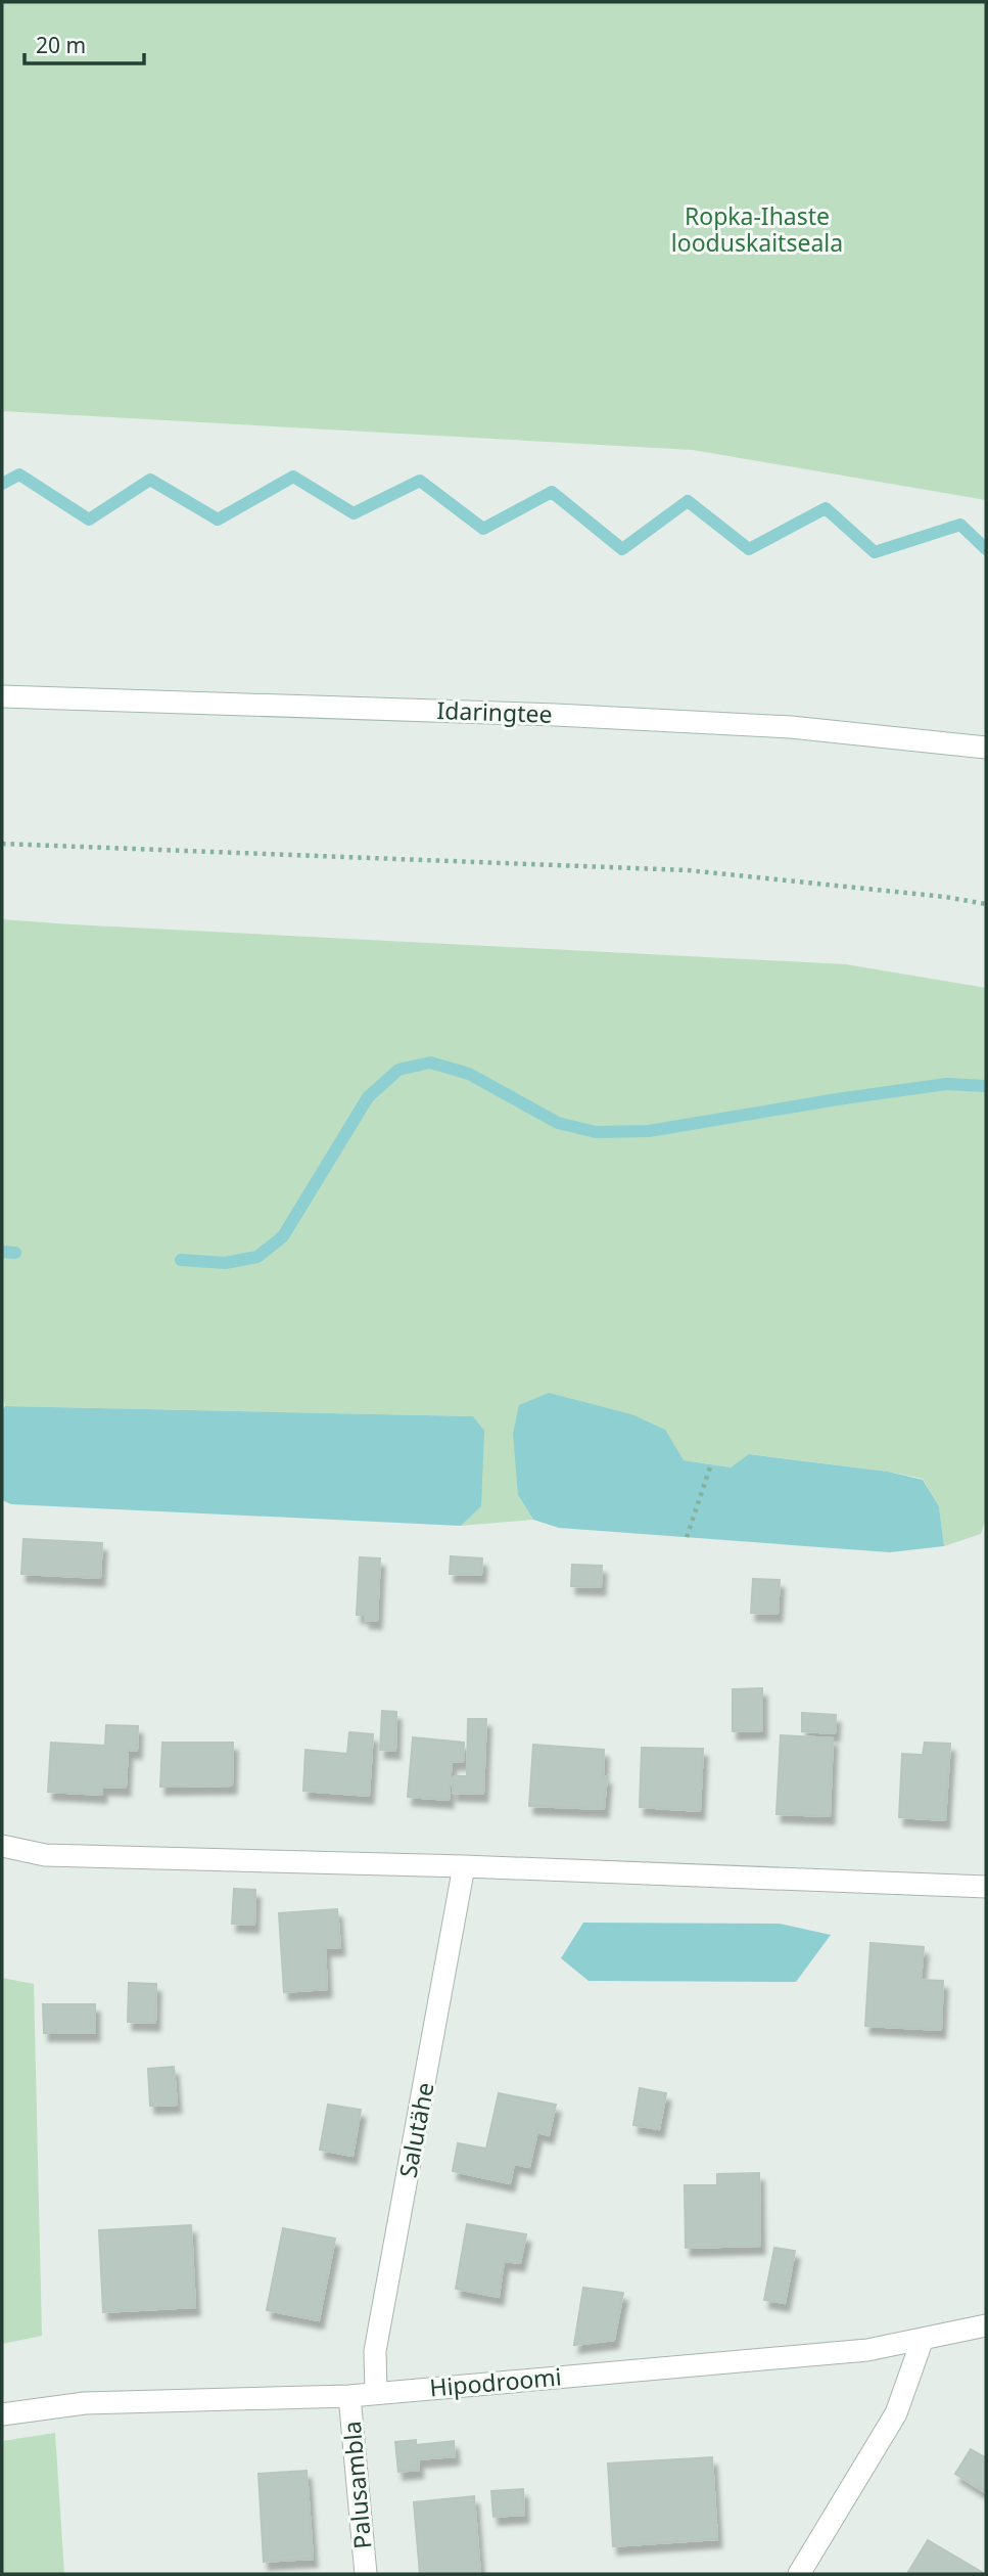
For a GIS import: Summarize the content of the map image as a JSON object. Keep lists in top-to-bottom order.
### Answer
{
  "streets": {
    "street": [
      "Idaringtee",
      "Salutähe",
      "Hipodroomi",
      "Palusambla"
    ]
  },
  "crossings": [
    ["Salutähe", "Hipodroomi"],
    ["Hipodroomi", "Palusambla"]
  ],
  "parks": ["Ropka-Ihaste looduskaitseala"],
  "scale_bar": "20 m"
}
